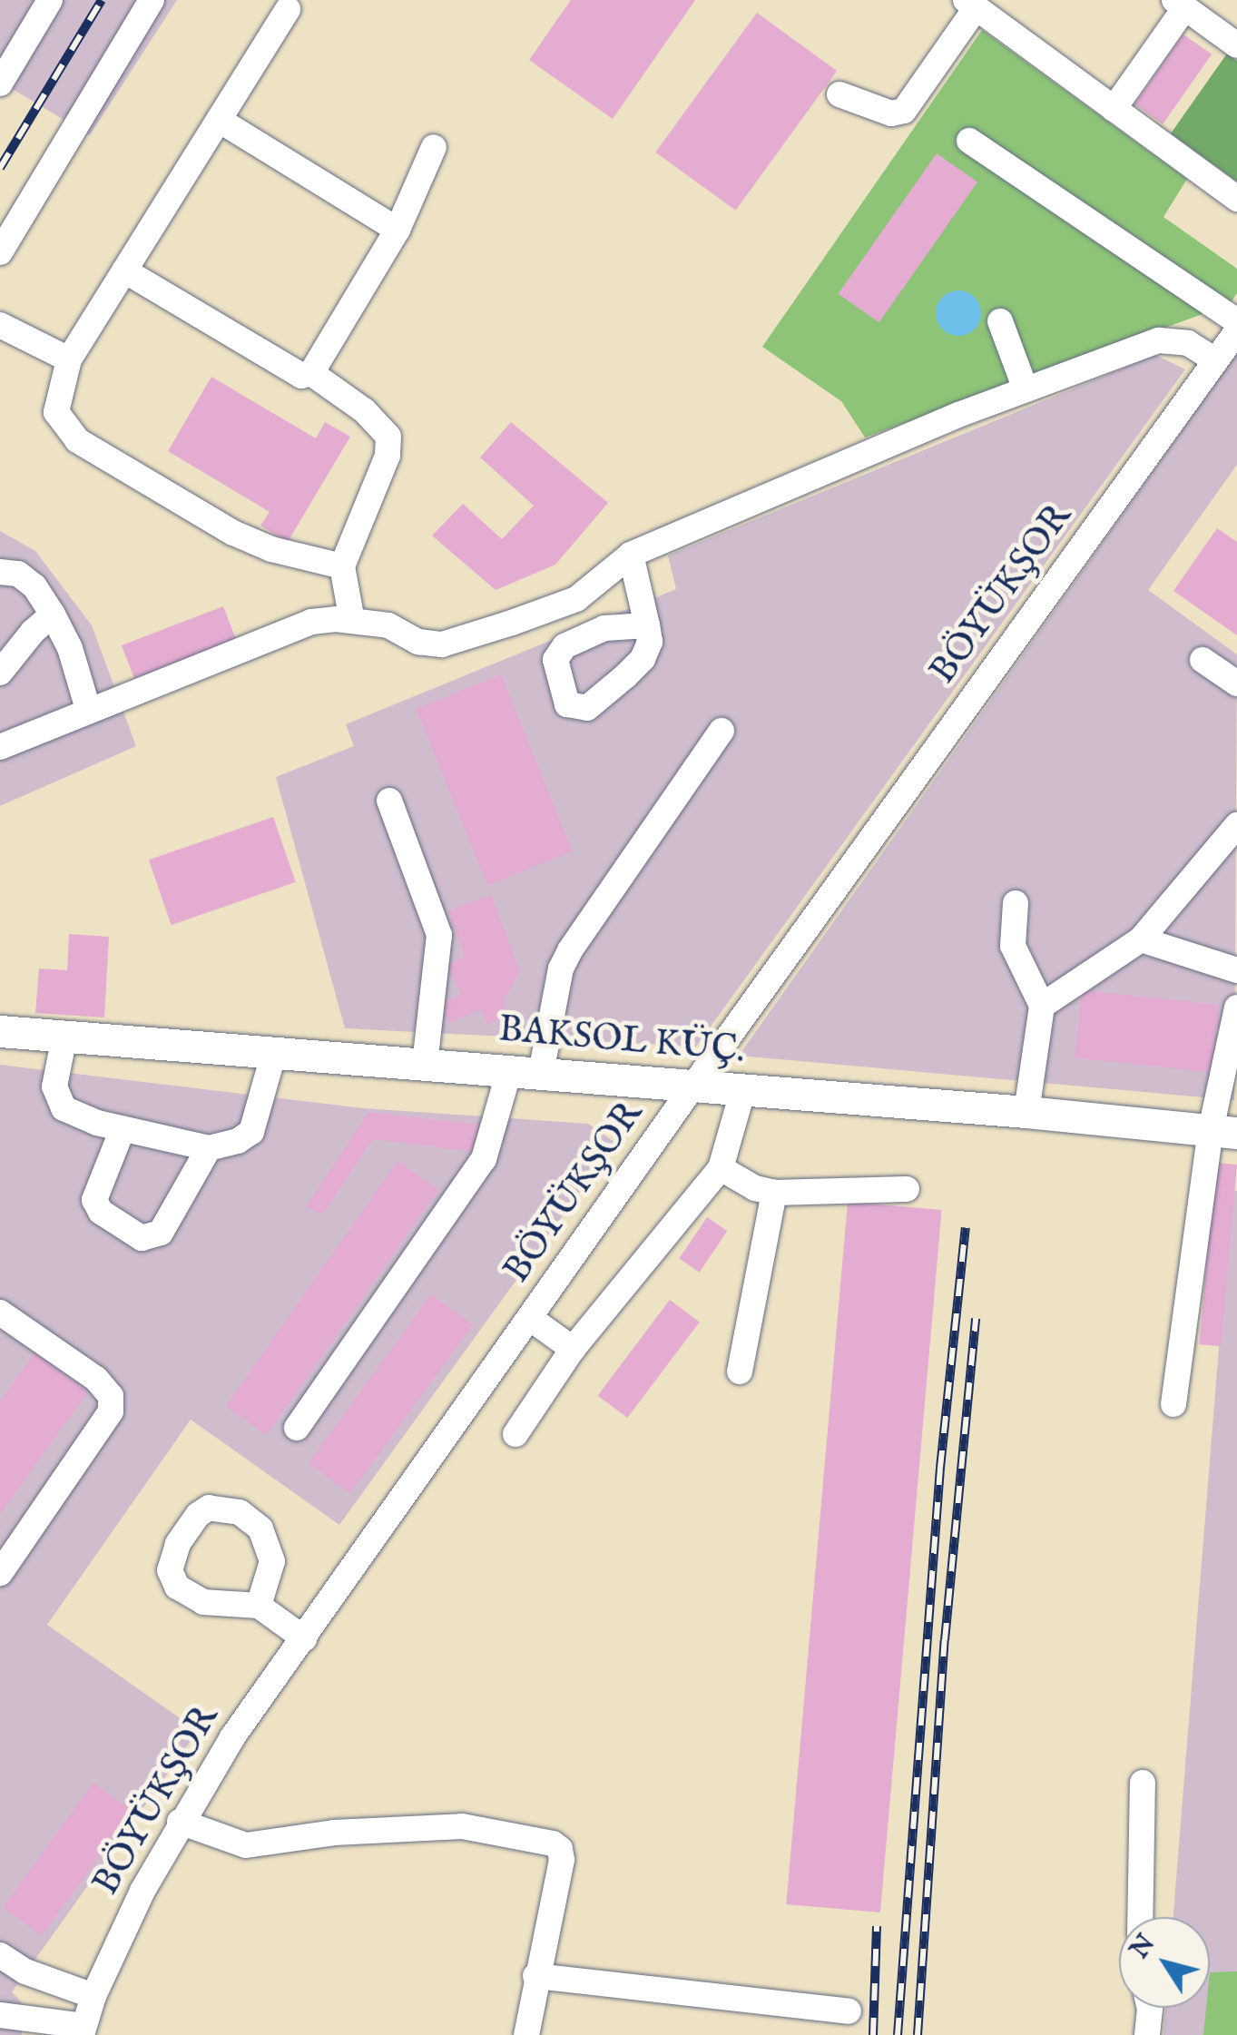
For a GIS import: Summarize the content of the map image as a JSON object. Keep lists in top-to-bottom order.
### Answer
{
  "streets": {
    "main road": ["BAKSOL KÜÇ."],
    "street": ["BÖYÜKŞOR"]
  },
  "crossings": [
    ["BÖYÜKŞOR", "BAKSOL KÜÇ."]
  ],
  "north": "top left"
}
